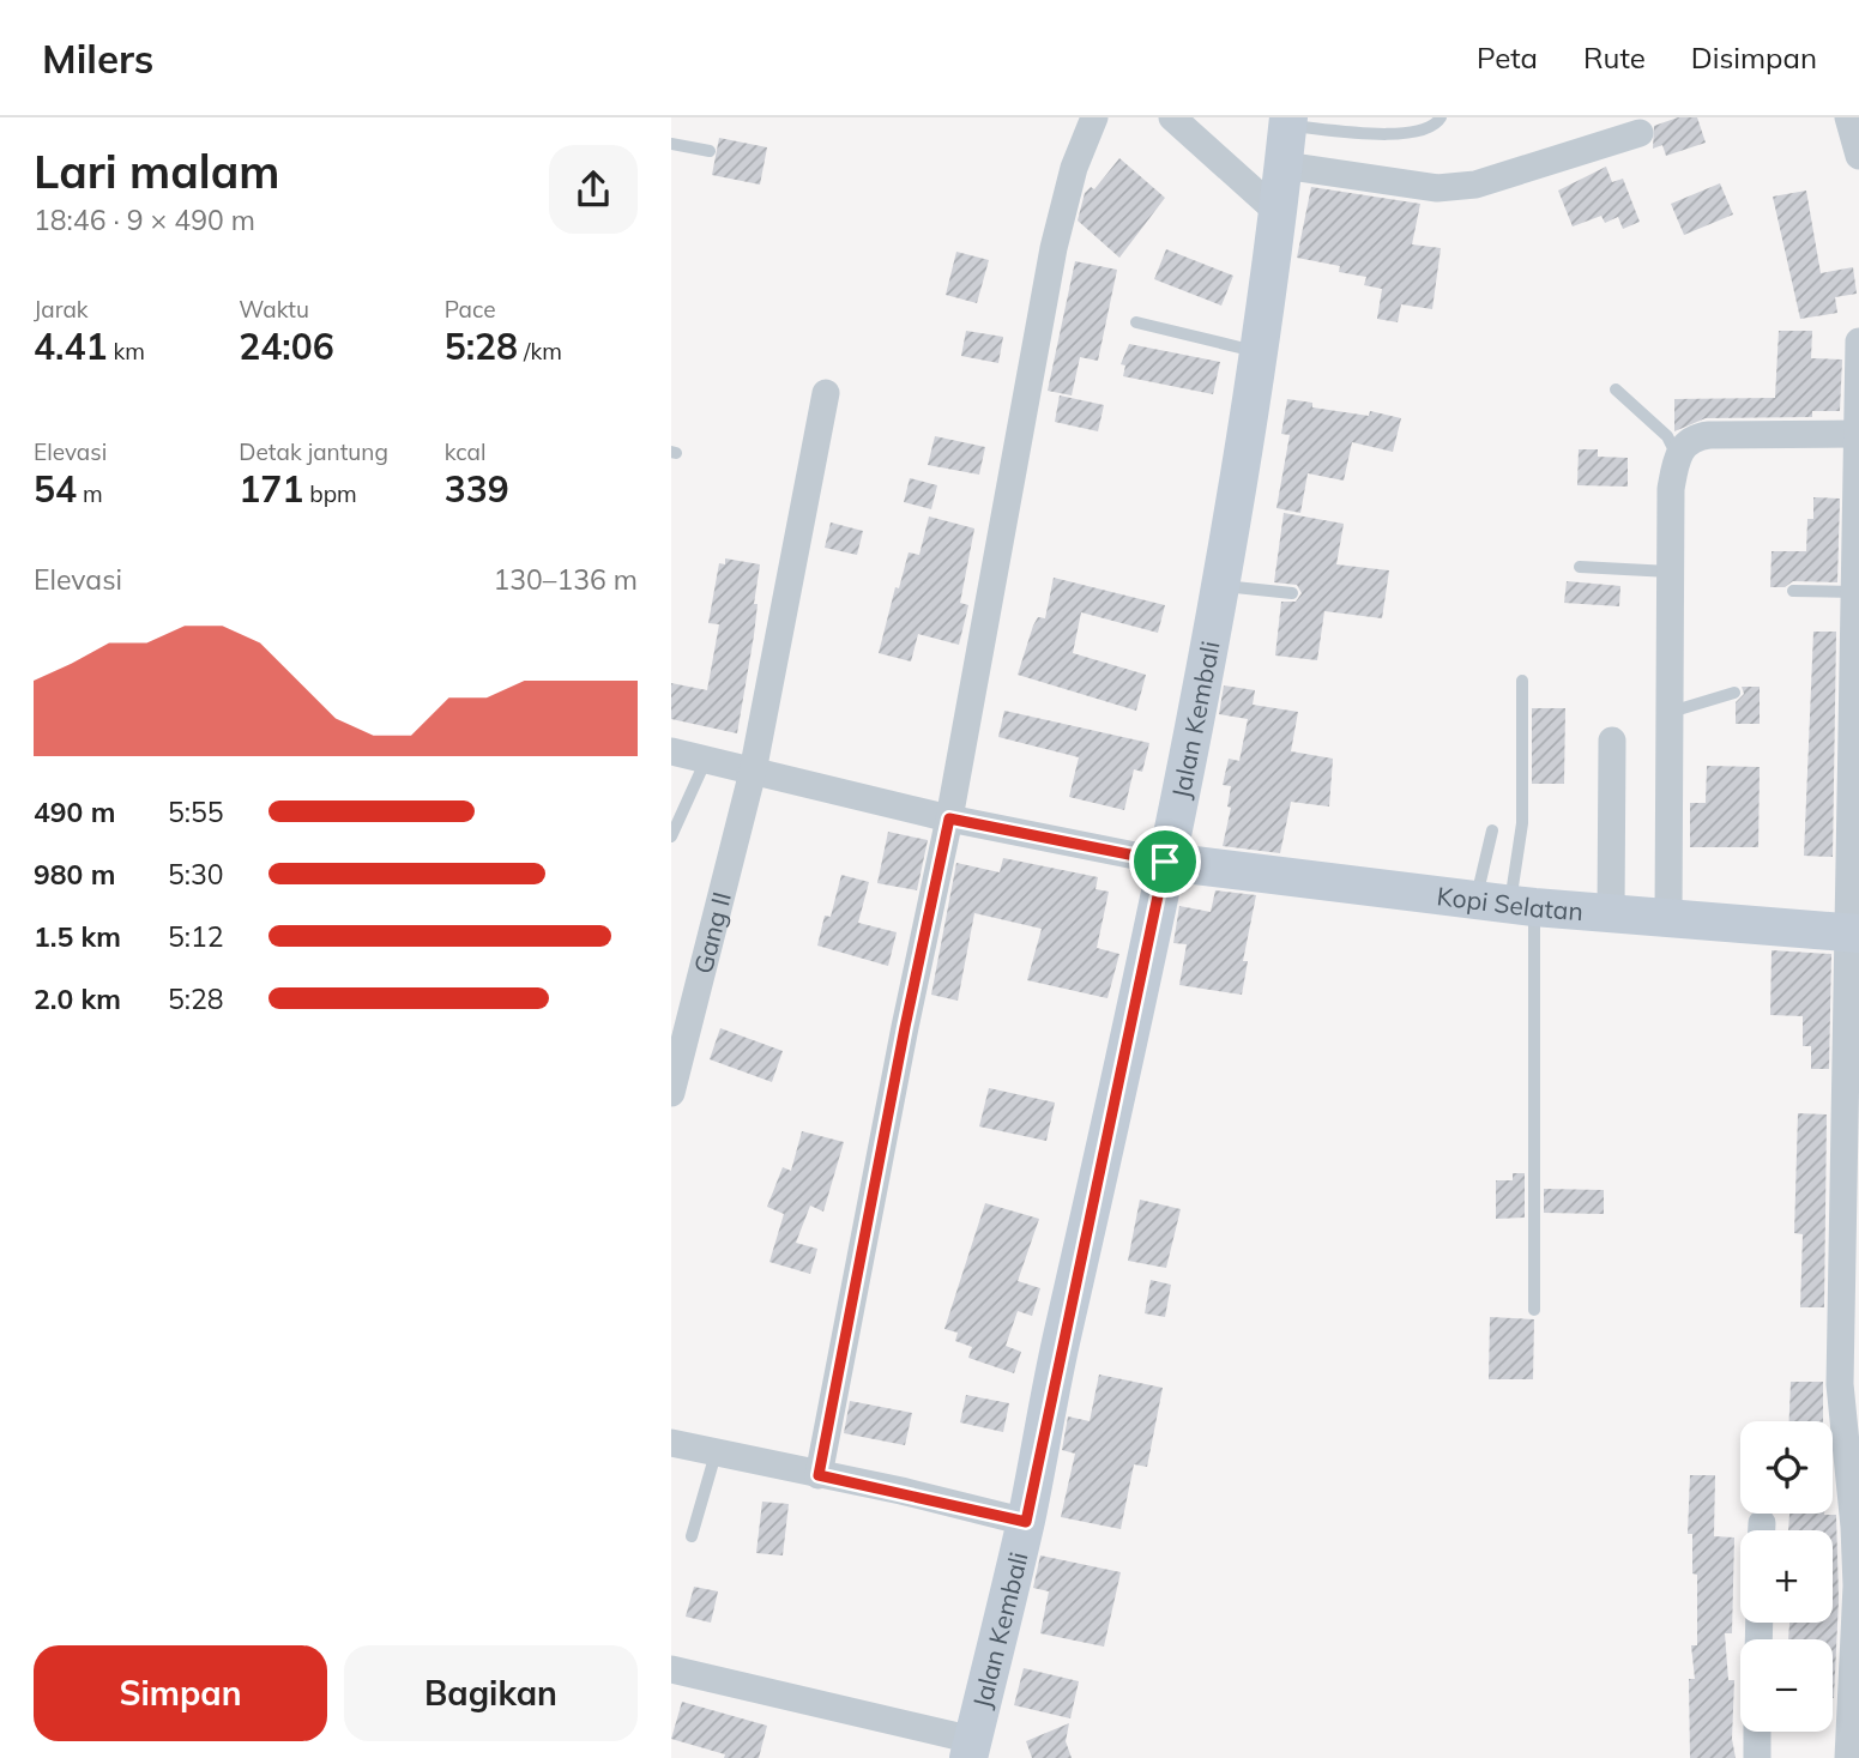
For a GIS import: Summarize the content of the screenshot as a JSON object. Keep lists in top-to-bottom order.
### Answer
{
  "streets": {
    "street": ["Jalan Kembali", "Kopi Selatan", "Gang II"]
  },
  "crossings": [
    ["Jalan Kembali", "Kopi Selatan"]
  ],
  "page": {
    "header": "Milers",
    "nav": ["Peta", "Rute", "Disimpan"],
    "heading": ["Lari malam", "18:46 · 9 × 490 m"],
    "stats": [
      ["Jarak", "4.41 km"],
      ["Waktu", "24:06"],
      ["Pace", "5:28 /km"],
      ["Elevasi", "54 m"],
      ["Detak jantung", "171 bpm"],
      ["kcal", "339"]
    ],
    "chart": ["Elevasi", "130–136 m"],
    "list": [
      {
        "name": "490 m",
        "note": "5:55"
      },
      {
        "name": "980 m",
        "note": "5:30"
      },
      {
        "name": "1.5 km",
        "note": "5:12"
      },
      {
        "name": "2.0 km",
        "note": "5:28"
      }
    ],
    "map_buttons": ["+", "−"],
    "buttons": ["Simpan", "Bagikan"]
  }
}
